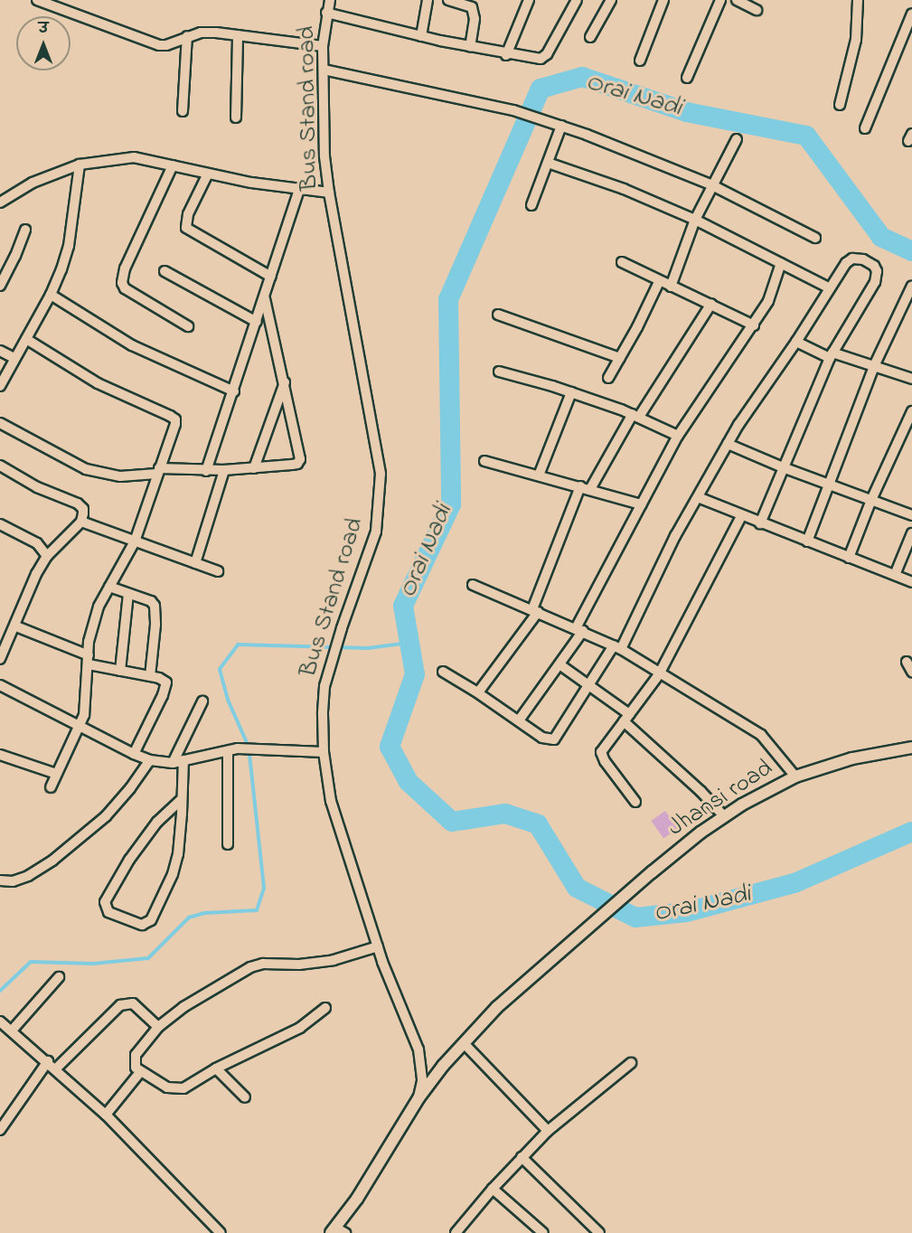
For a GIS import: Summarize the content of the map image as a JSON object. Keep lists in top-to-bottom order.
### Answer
{
  "streets": {
    "street": ["Bus Stand road", "Jhansi road"]
  },
  "crossings": [
    ["Bus Stand road", "Jhansi road"]
  ],
  "water": ["Orai Nadi"],
  "north": "top"
}
